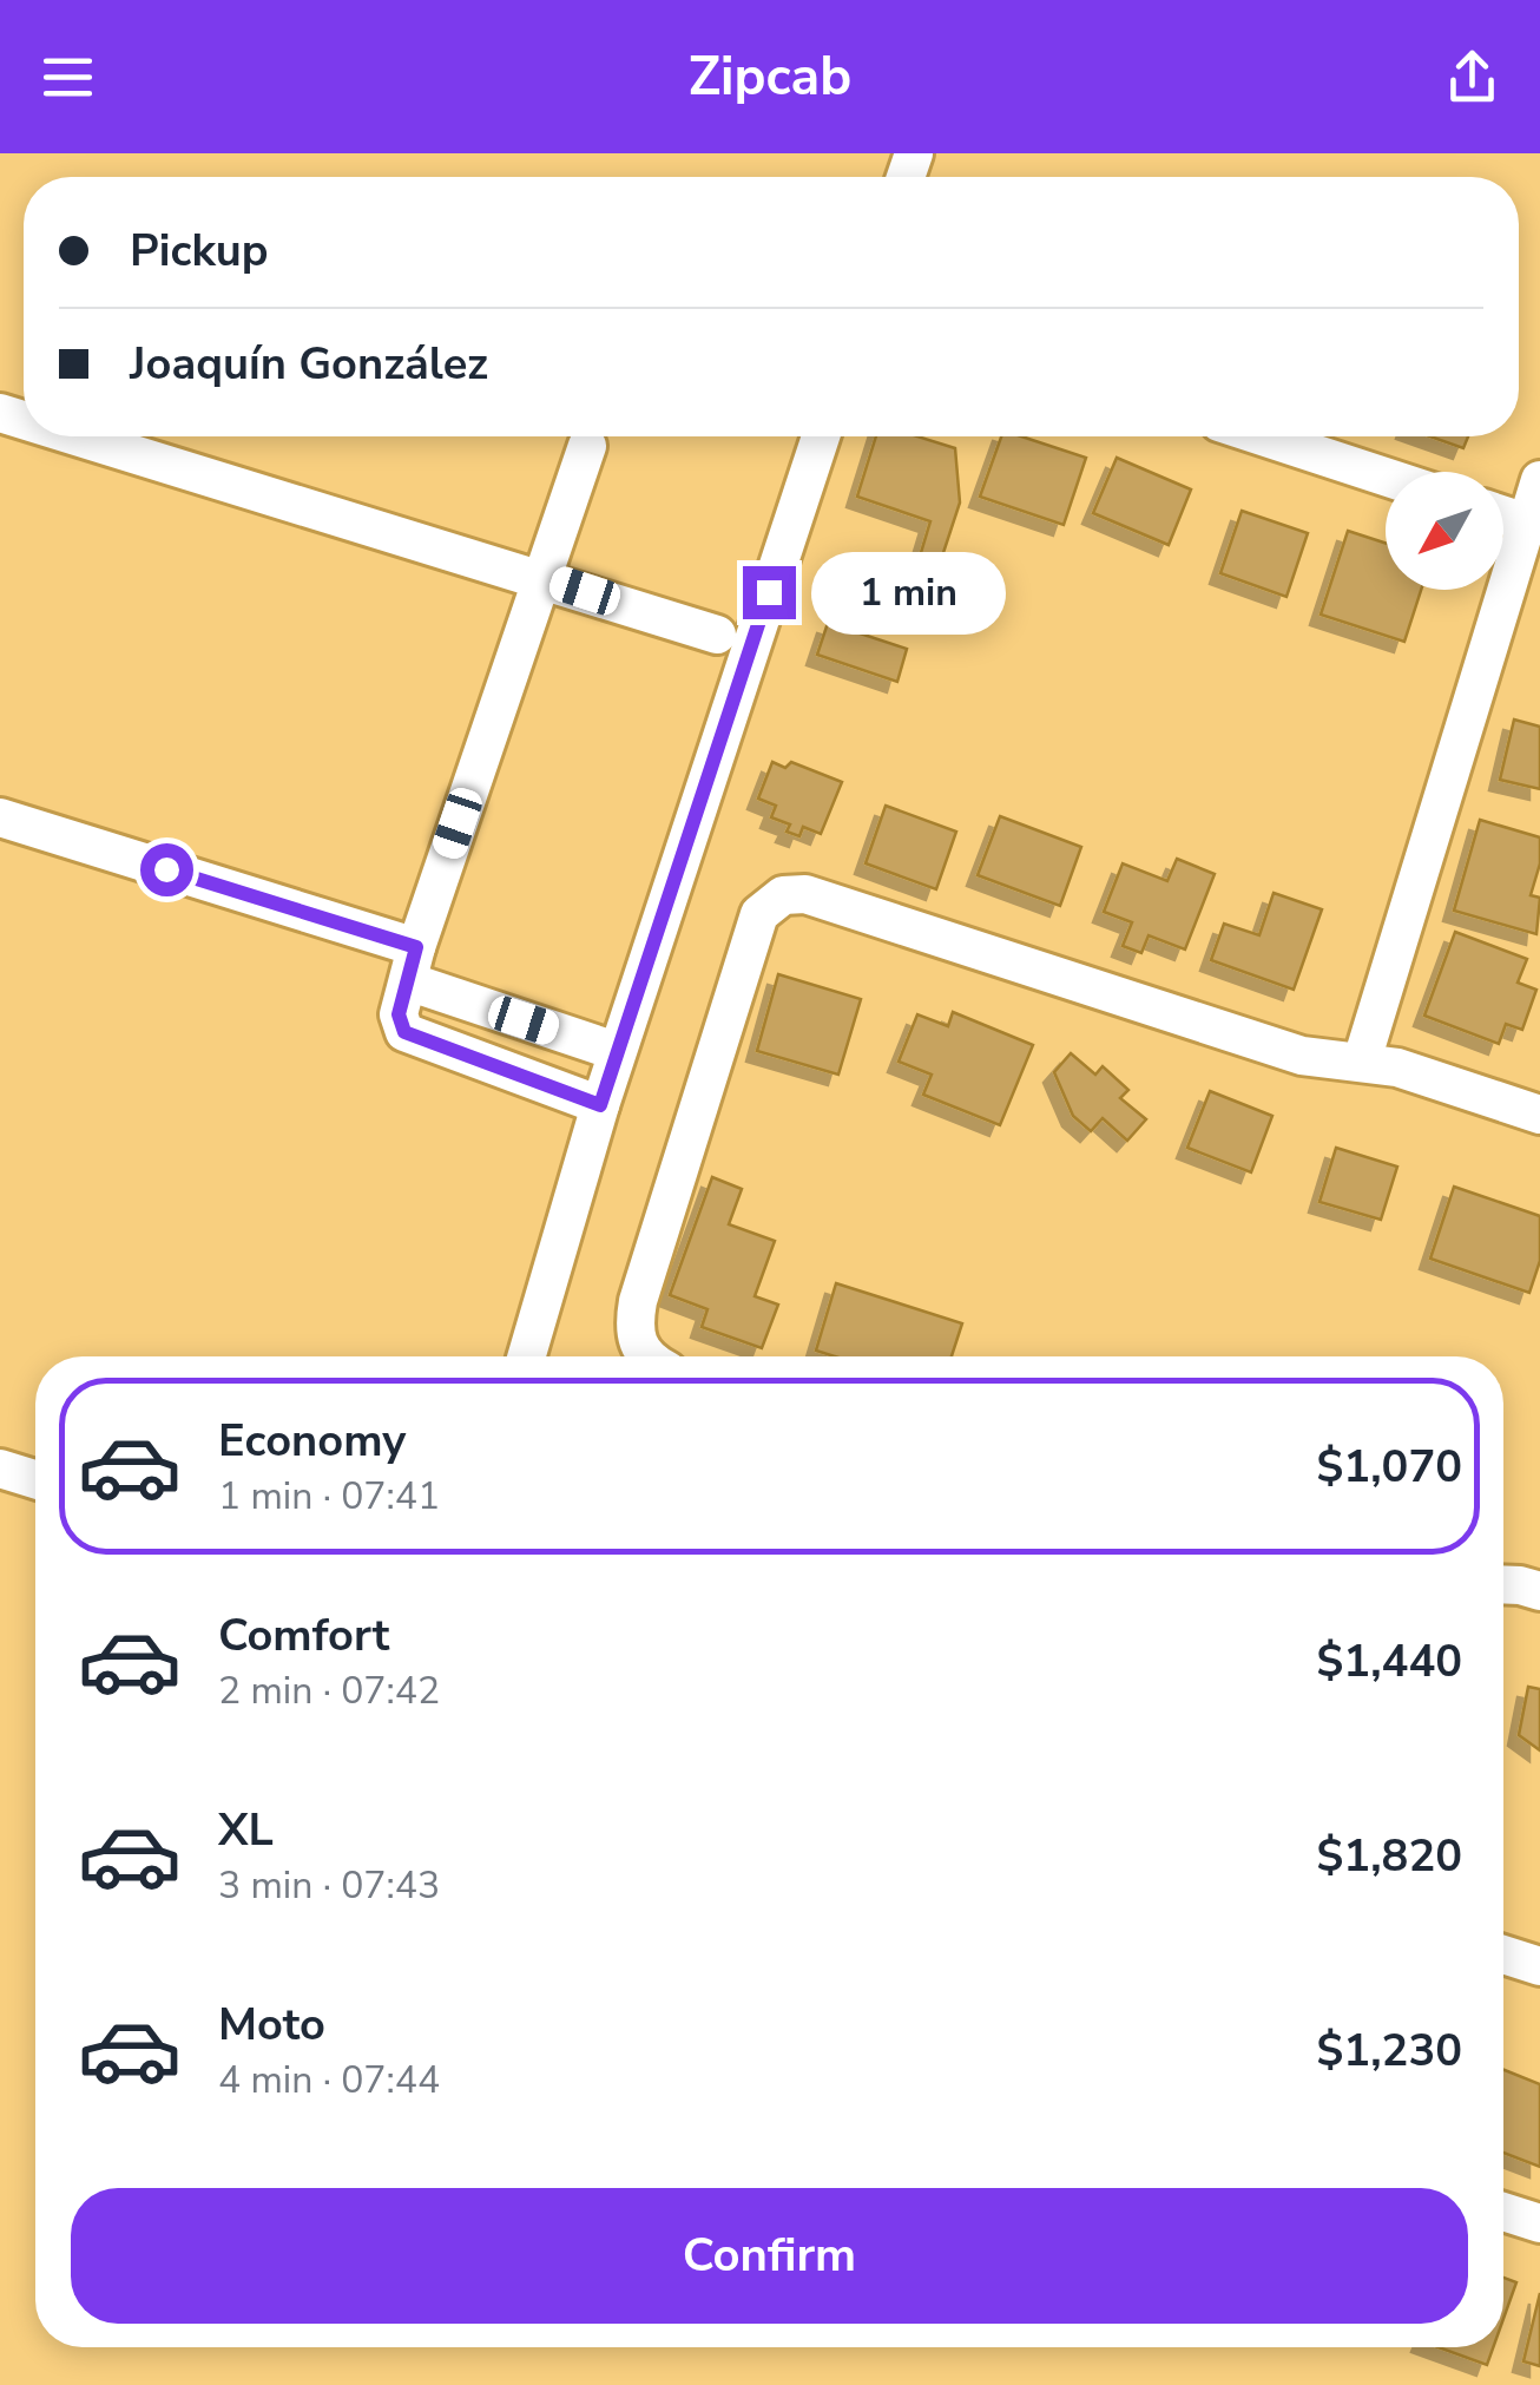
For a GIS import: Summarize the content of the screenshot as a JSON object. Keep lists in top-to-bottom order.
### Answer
{
  "north": "bottom left",
  "page": {
    "header": "Zipcab",
    "banner": ["Pickup", "Joaquín González"],
    "bubble": "1 min",
    "list": [
      {
        "name": "Economy",
        "note": "1 min · 07:41",
        "value": "$1,070"
      },
      {
        "name": "Comfort",
        "note": "2 min · 07:42",
        "value": "$1,440"
      },
      {
        "name": "XL",
        "note": "3 min · 07:43",
        "value": "$1,820"
      },
      {
        "name": "Moto",
        "note": "4 min · 07:44",
        "value": "$1,230"
      }
    ],
    "buttons": "Confirm"
  }
}
